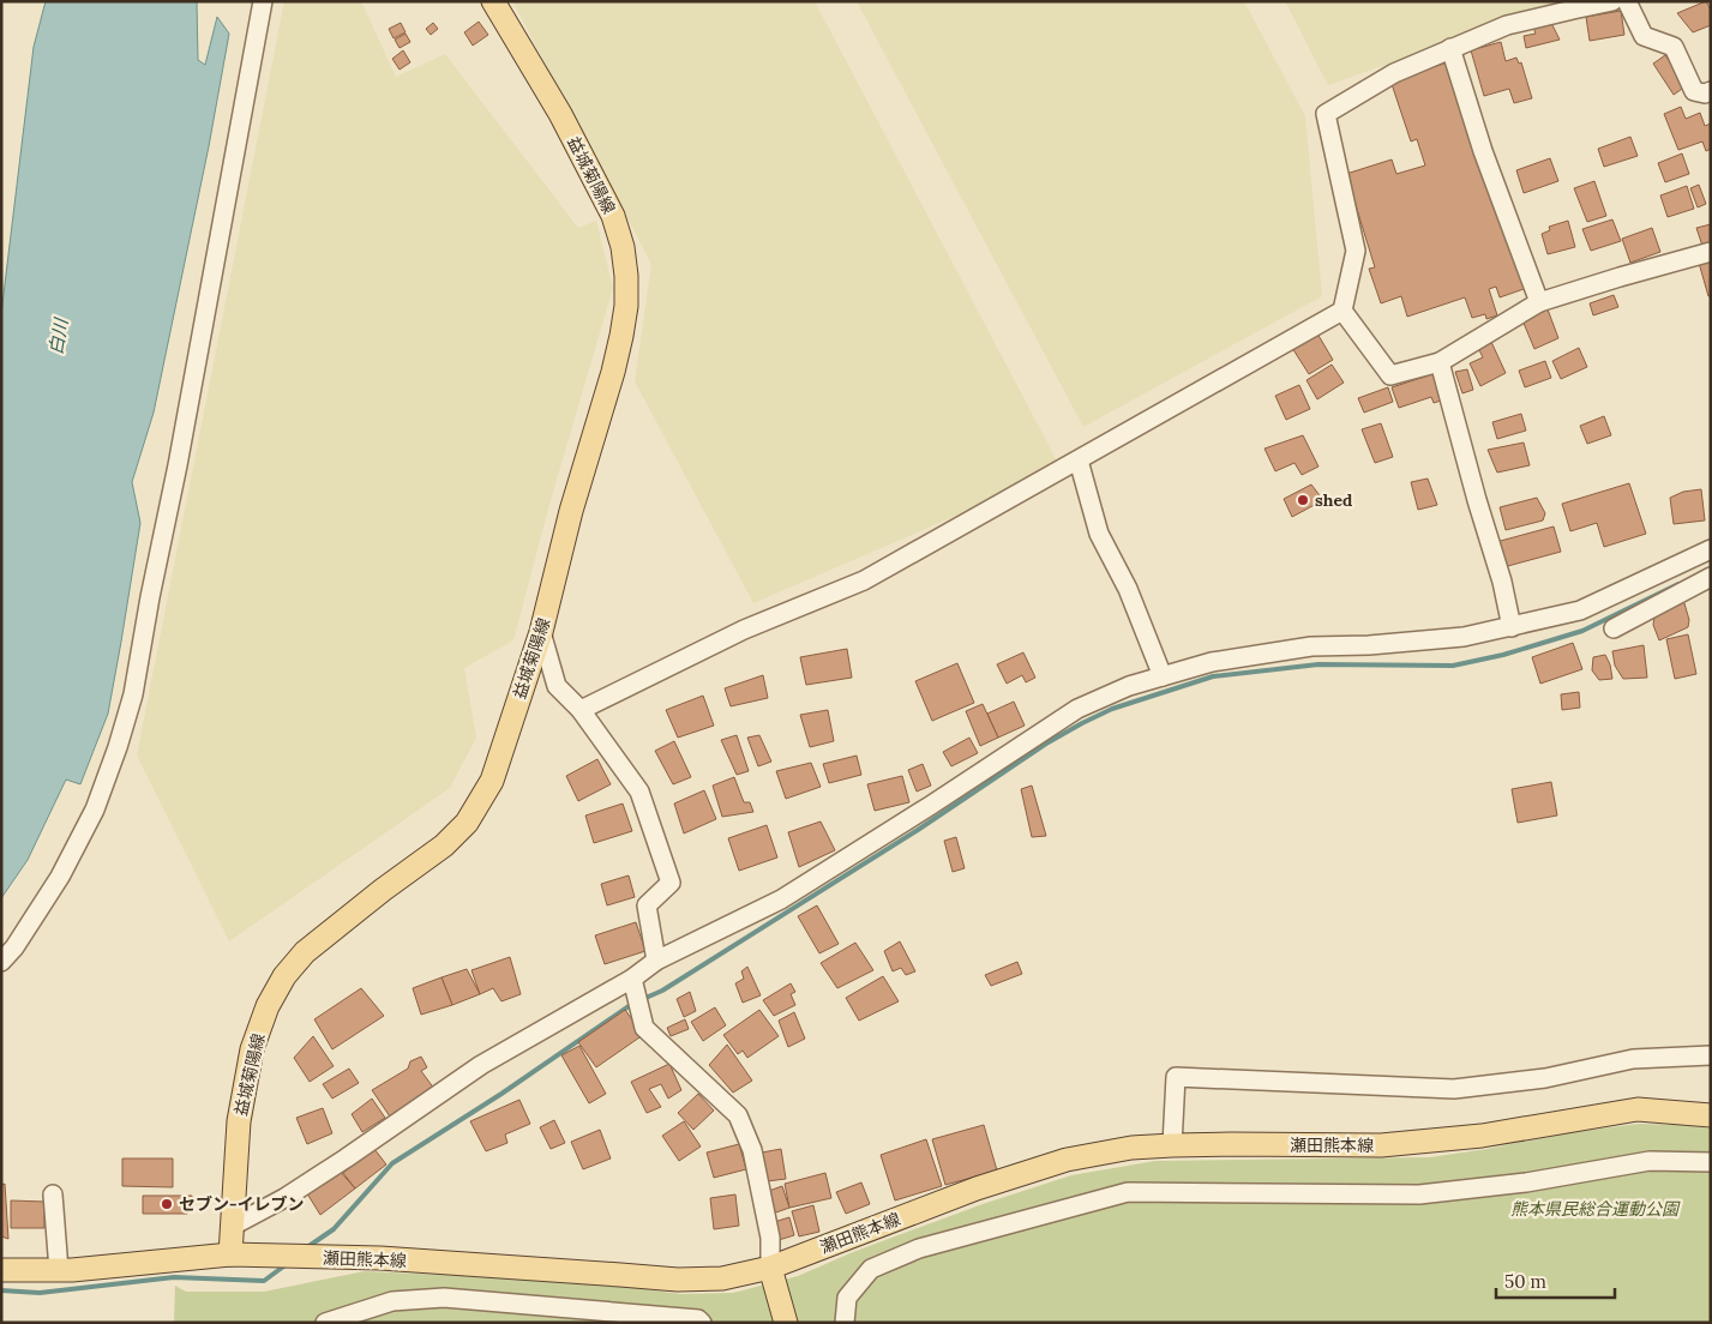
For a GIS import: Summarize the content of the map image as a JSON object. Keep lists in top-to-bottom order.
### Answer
{
  "streets": {
    "main road": ["益城菊陽線", "瀬田熊本線"]
  },
  "crossings": [
    ["益城菊陽線", "瀬田熊本線"]
  ],
  "water": ["白川"],
  "parks": ["熊本県民総合運動公園"],
  "places": ["shed", "セブン-イレブン"],
  "scale_bar": "50 m"
}
